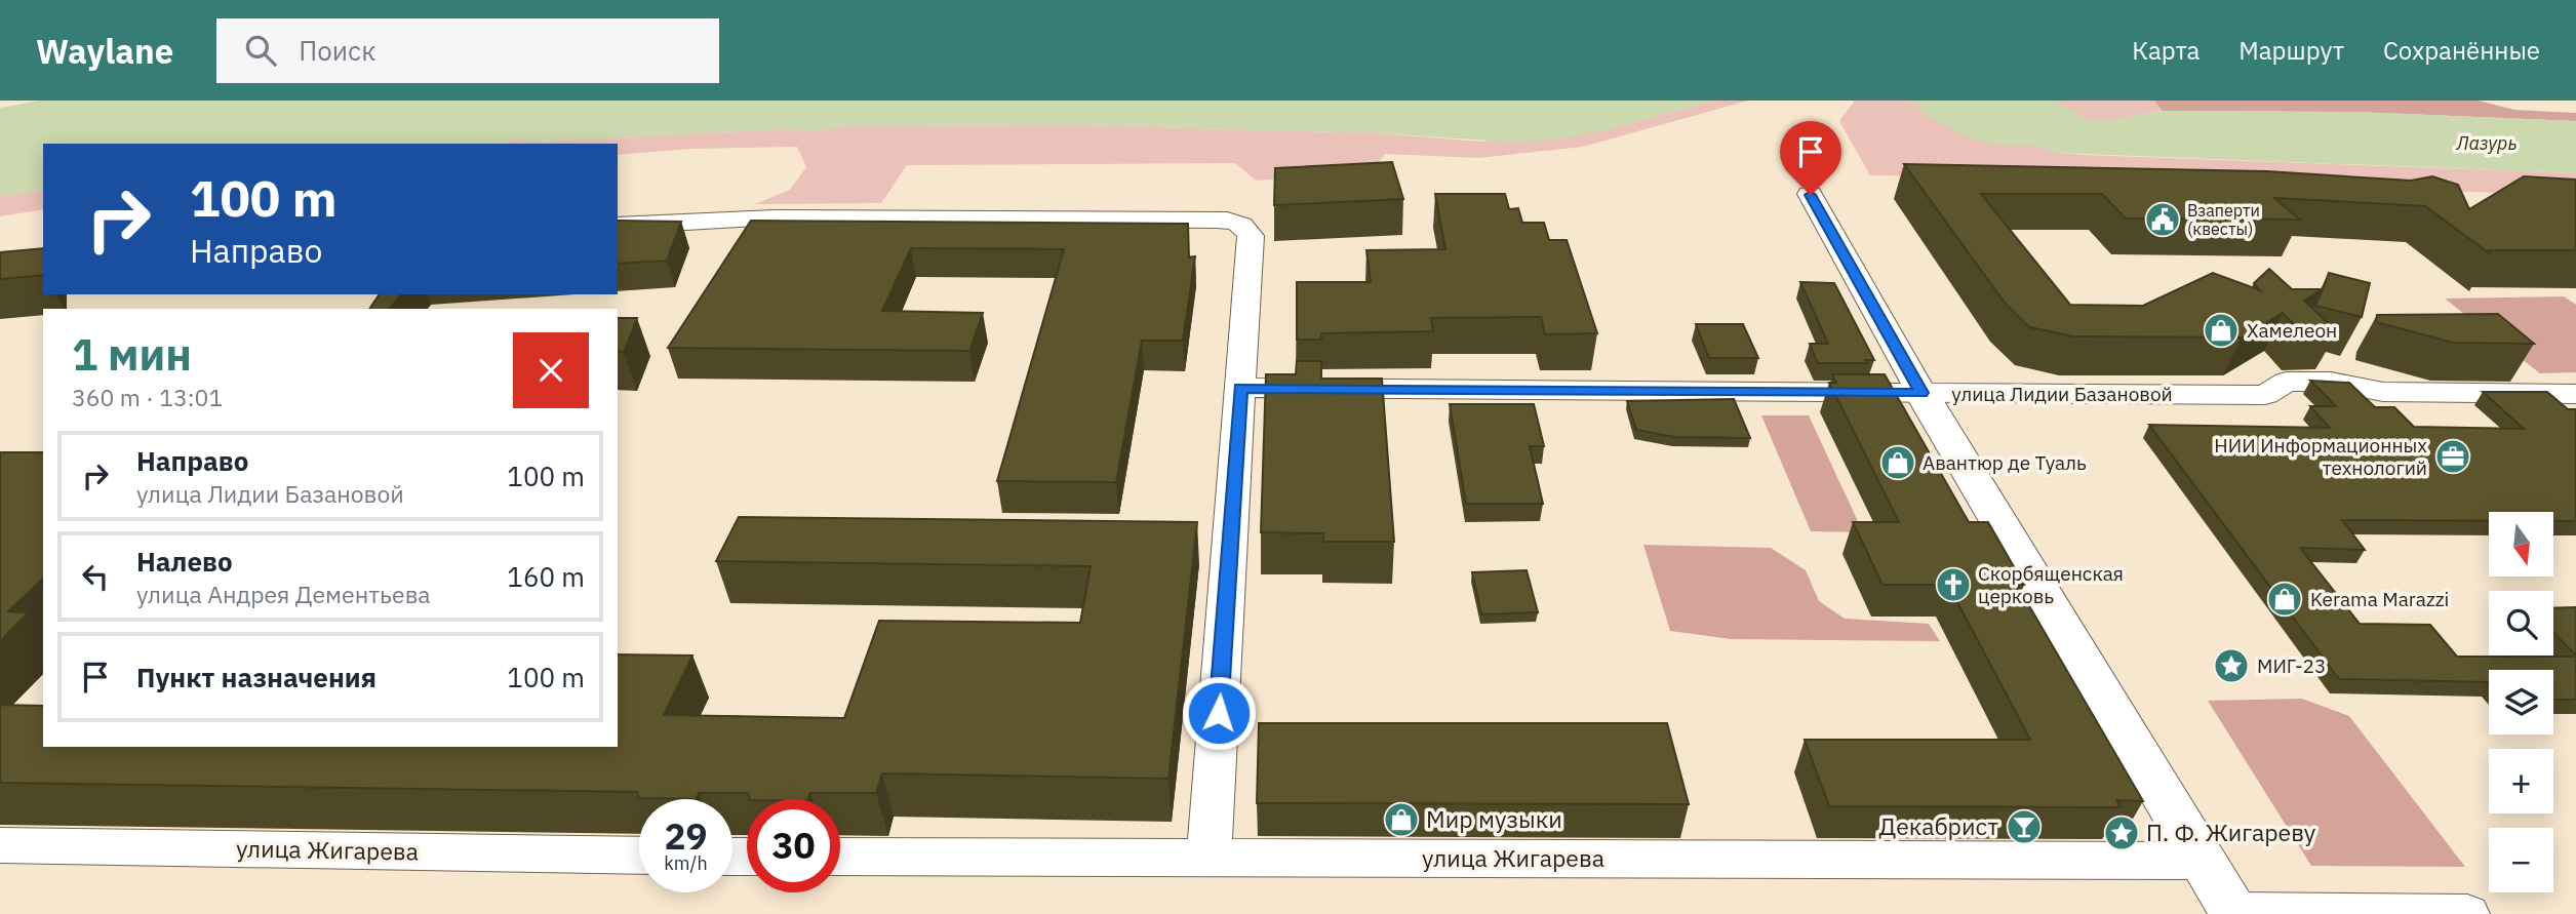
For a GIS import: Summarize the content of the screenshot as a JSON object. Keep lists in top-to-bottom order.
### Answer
{
  "streets": {
    "street": ["улица Лидии Базановой", "улица Жигарева"]
  },
  "water": ["Лазурь"],
  "places": {
    "public building": ["Взаперти (квесты)"],
    "shop": [
      "Хамелеон",
      "Авантюр де Туаль",
      "Kerama Marazzi",
      "Мир музыки"
    ],
    "office": ["НИИ Информационных технологий"],
    "church": ["Скорбященская церковь"],
    "place": ["МИГ-23", "П. Ф. Жигареву"],
    "bar": ["Декабрист"]
  },
  "north": "bottom",
  "page": {
    "header": "Waylane",
    "search": "Поиск",
    "nav": ["Карта", "Маршрут", "Сохранённые"],
    "turn": ["100 m", "Направо"],
    "heading": ["1 мин", "360 m · 13:01"],
    "list": [
      {
        "name": "Направо",
        "note": "улица Лидии Базановой",
        "value": "100 m"
      },
      {
        "name": "Налево",
        "note": "улица Андрея Дементьева",
        "value": "160 m"
      },
      {
        "name": "Пункт назначения",
        "value": "100 m"
      }
    ],
    "map_buttons": ["+", "−"],
    "speed": "29 km/h",
    "limit": "30"
  }
}
